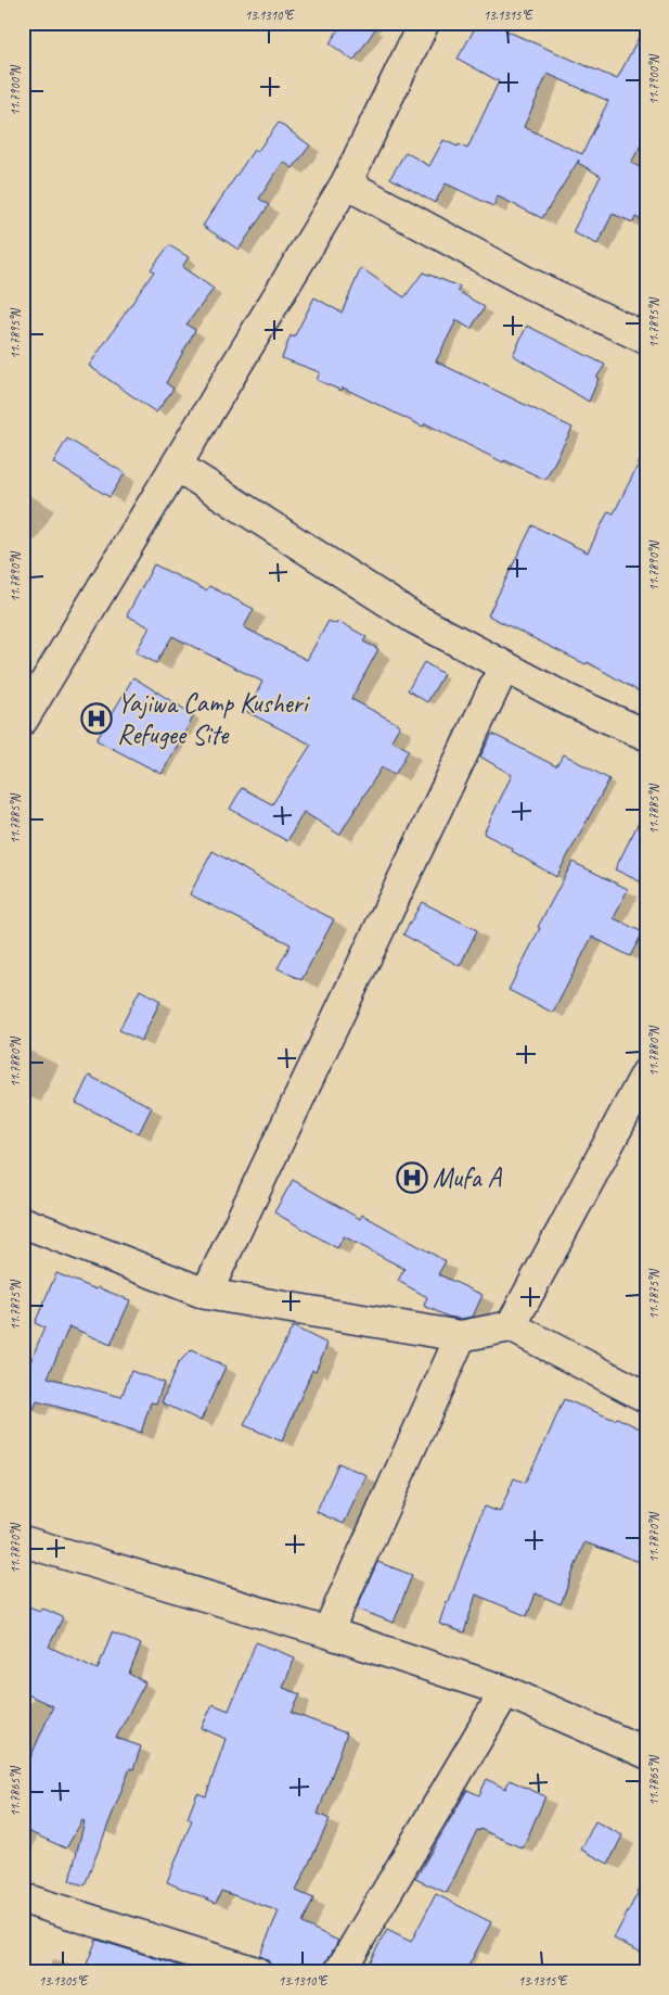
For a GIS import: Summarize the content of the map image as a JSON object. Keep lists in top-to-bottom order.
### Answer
{
  "places": {
    "hospital": ["Yajiwa Camp Kusheri Refugee Site", "Mufa A"]
  },
  "coordinates": [
    "13.1310°E",
    "13.1315°E",
    "11.7900°N",
    "11.7895°N",
    "11.7890°N",
    "11.7885°N",
    "11.7880°N",
    "11.7875°N",
    "11.7870°N",
    "11.7865°N",
    "13.1305°E"
  ]
}
